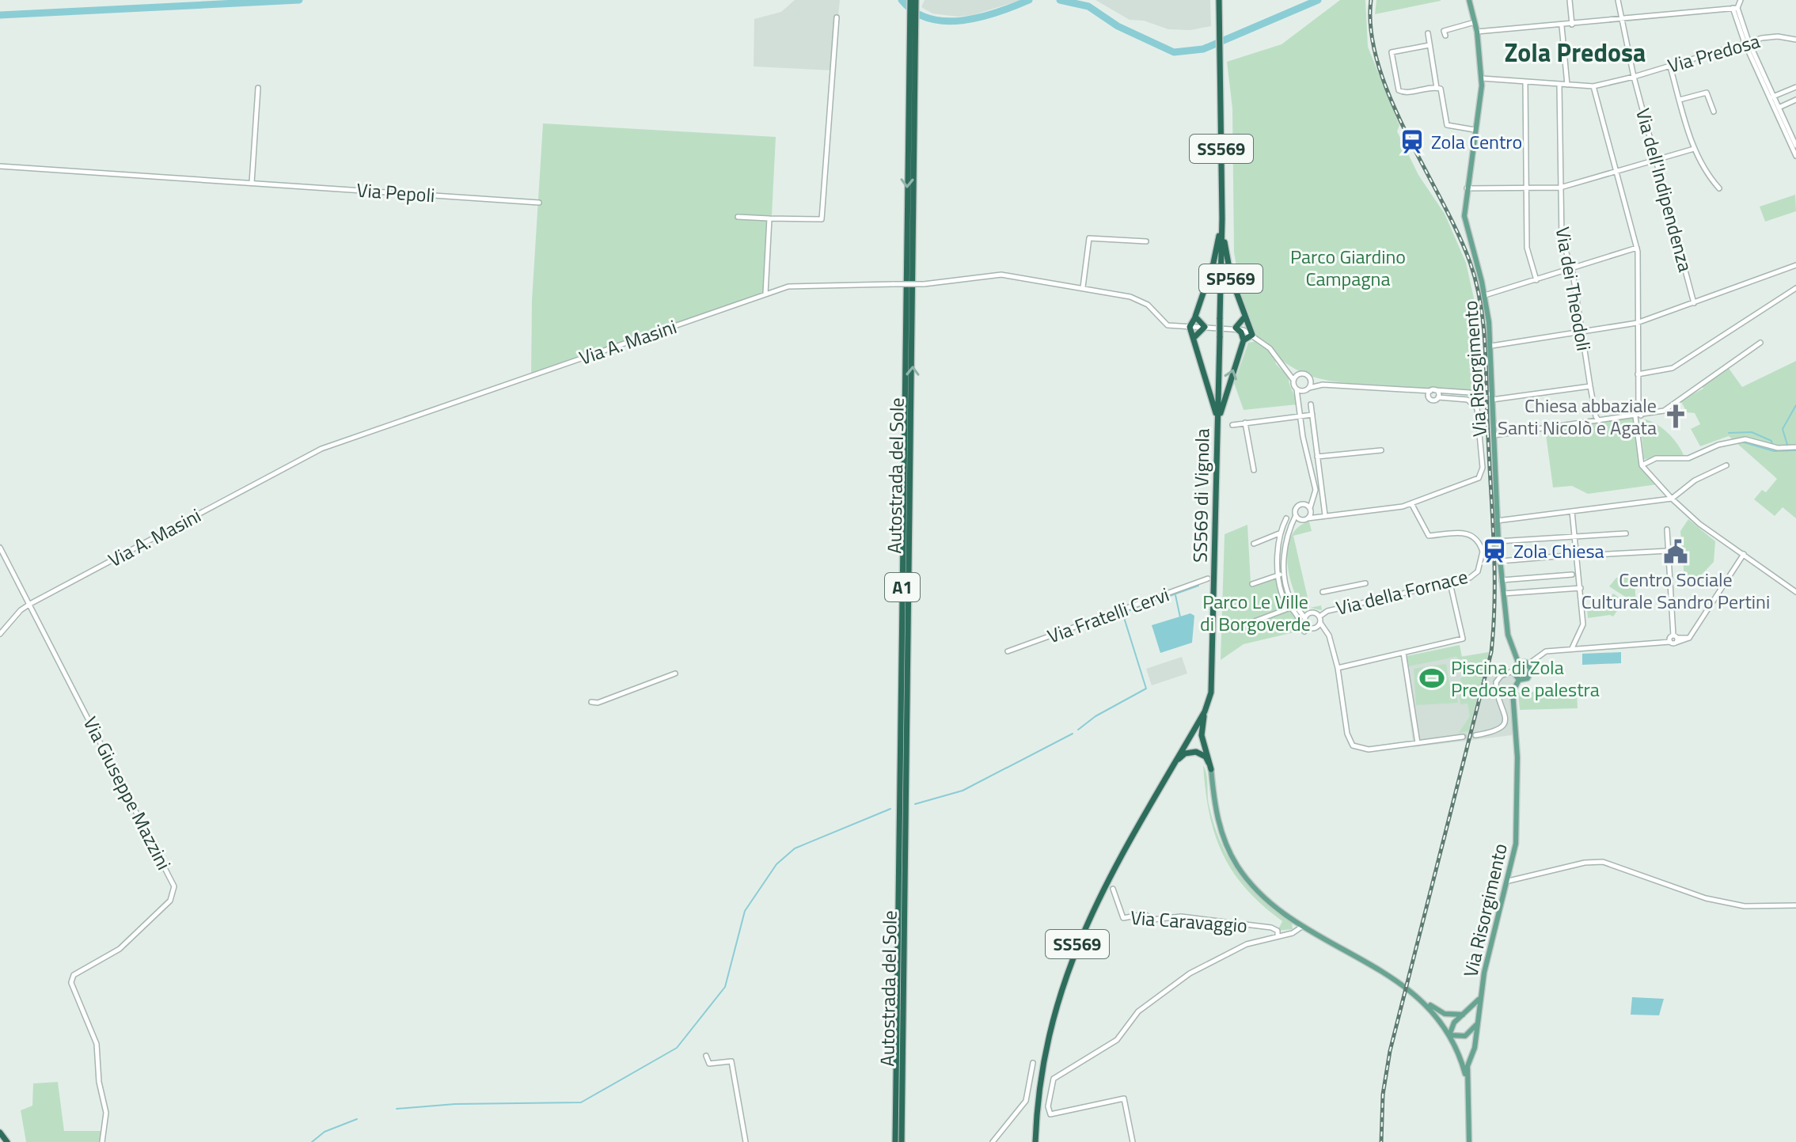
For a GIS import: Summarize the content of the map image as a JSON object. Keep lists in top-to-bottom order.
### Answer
{
  "streets": {
    "highway": [
      "SS569",
      "SP569",
      "Autostrada del Sole",
      "SS569 di Vignola",
      "A1"
    ],
    "main road": ["Via Risorgimento"],
    "street": [
      "Via Predosa",
      "Via dell'Indipendenza",
      "Via Pepoli",
      "Via dei Theodoli",
      "Via A. Masini",
      "Via della Fornace",
      "Via Fratelli Cervi",
      "Via Giuseppe Mazzini",
      "Via Caravaggio"
    ]
  },
  "crossings": [
    ["Via Predosa", "Via dell'Indipendenza"],
    ["Via Predosa", "Via dei Theodoli"],
    ["Via Predosa", "Via Risorgimento"],
    ["SS569", "SS569 di Vignola"],
    ["SP569", "Via A. Masini"],
    ["SP569", "SS569 di Vignola"],
    ["Via dei Theodoli", "Via A. Masini"],
    ["Via A. Masini", "Via Risorgimento"],
    ["Via A. Masini", "Via Giuseppe Mazzini"]
  ],
  "districts": ["Zola Predosa"],
  "parks": ["Parco Giardino Campagna", "Parco Le Ville di Borgoverde"],
  "places": {
    "station": ["Zola Centro", "Zola Chiesa"],
    "church": ["Chiesa abbaziale Santi Nicolò e Agata"],
    "public building": ["Centro Sociale Culturale Sandro Pertini"],
    "sports": ["Piscina di Zola Predosa e palestra"]
  }
}
